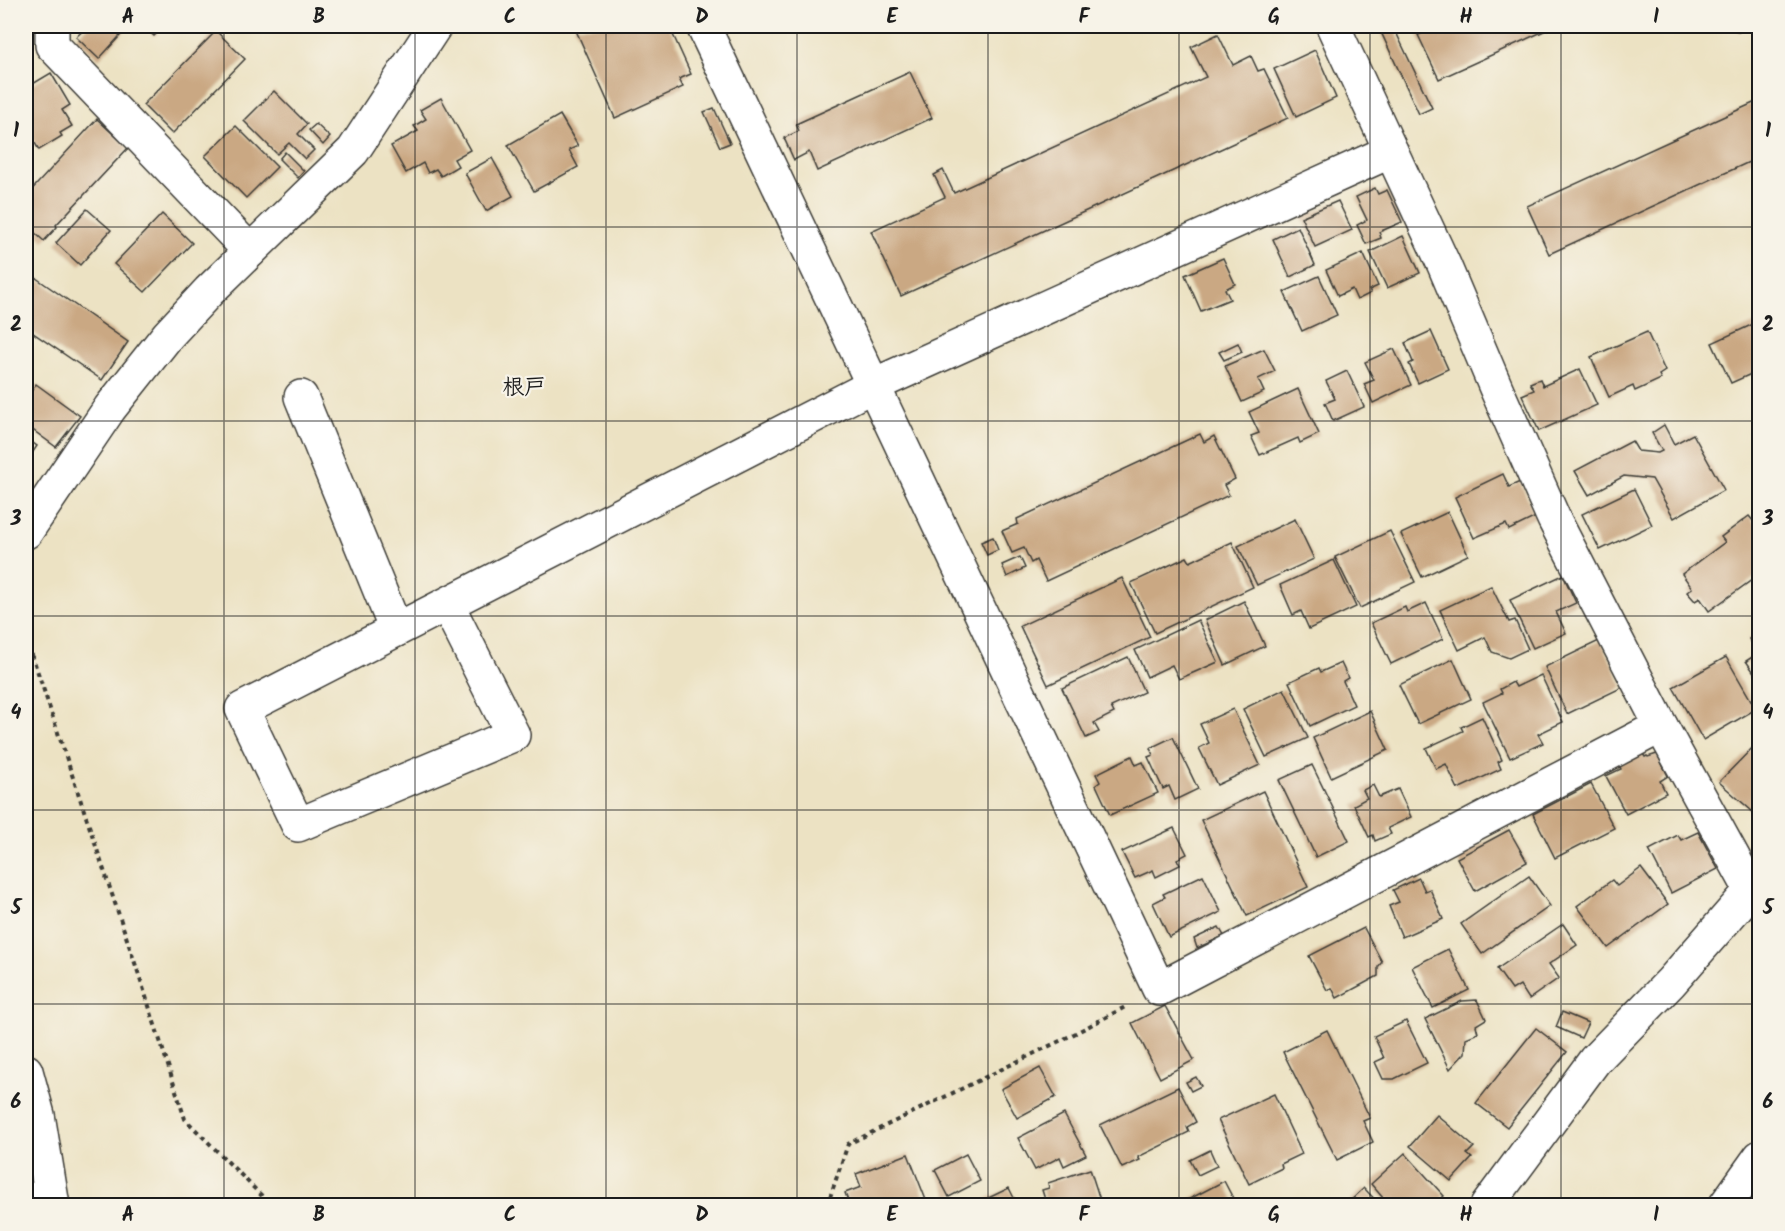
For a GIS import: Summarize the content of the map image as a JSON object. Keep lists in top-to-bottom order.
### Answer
{
  "districts": ["根戸"],
  "grid": {
    "columns": [
      "A",
      "B",
      "C",
      "D",
      "E",
      "F",
      "G",
      "H",
      "I"
    ],
    "rows": [
      "1",
      "2",
      "3",
      "4",
      "5",
      "6"
    ]
  }
}
